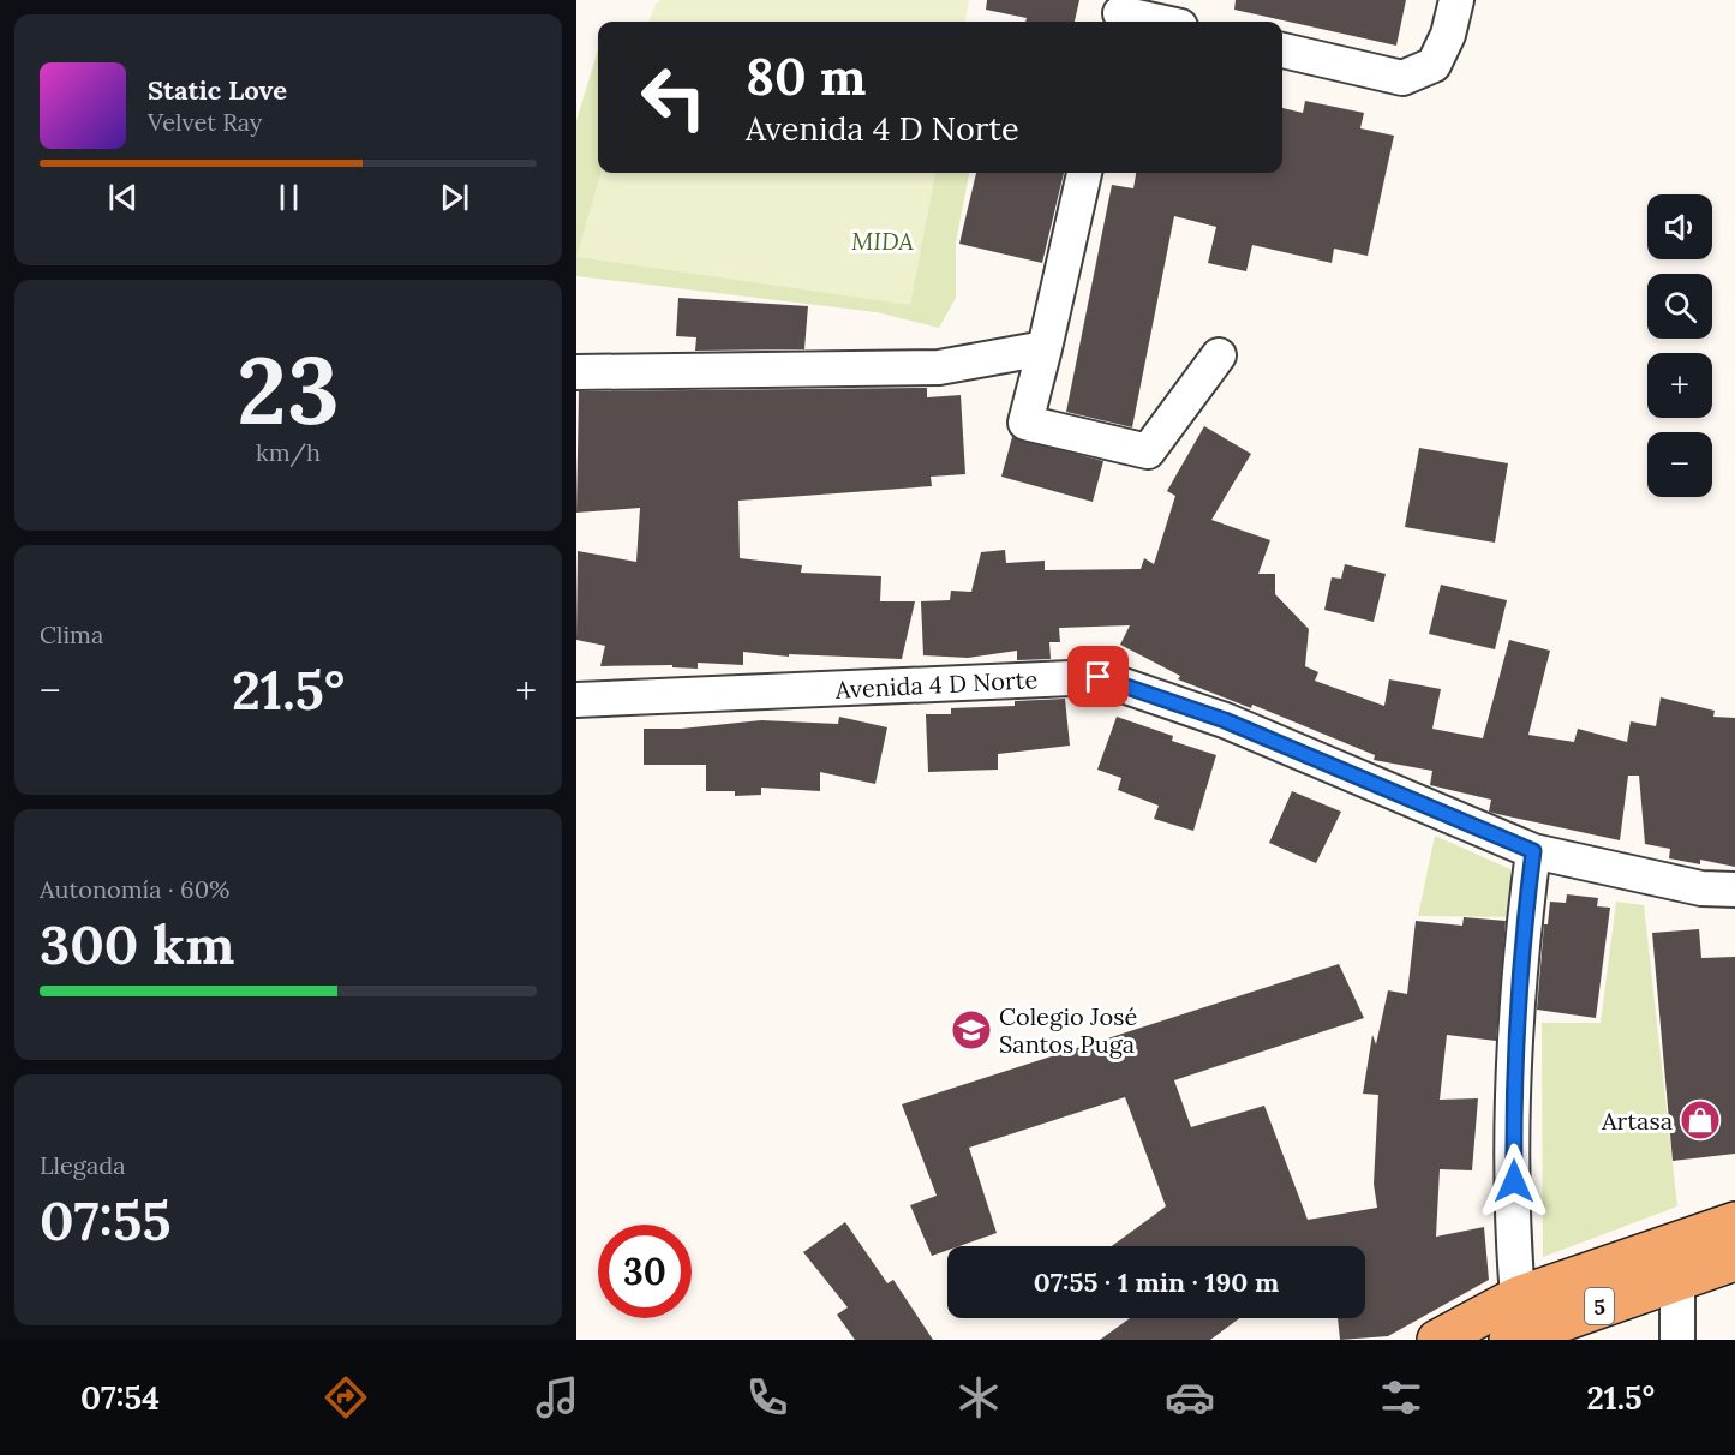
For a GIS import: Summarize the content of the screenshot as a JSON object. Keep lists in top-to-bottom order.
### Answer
{
  "streets": {
    "main road": ["5"],
    "street": ["Avenida 4 D Norte"]
  },
  "parks": ["MIDA"],
  "places": {
    "school or university": ["Colegio José Santos Puga"],
    "shop": ["Artasa"]
  },
  "page": {
    "turn": ["80 m", "Avenida 4 D Norte"],
    "song": ["Static Love", "Velvet Ray"],
    "map_buttons": ["+", "−"],
    "tile": [
      ["23", "km/h"],
      "Clima",
      ["Autonomía · 60%", "300 km"],
      ["Llegada", "07:55"]
    ],
    "heat": ["−", "21.5°", "+"],
    "limit": "30",
    "trip": "07:55 · 1 min · 190 m",
    "tabs": ["07:54", "21.5°"]
  }
}
